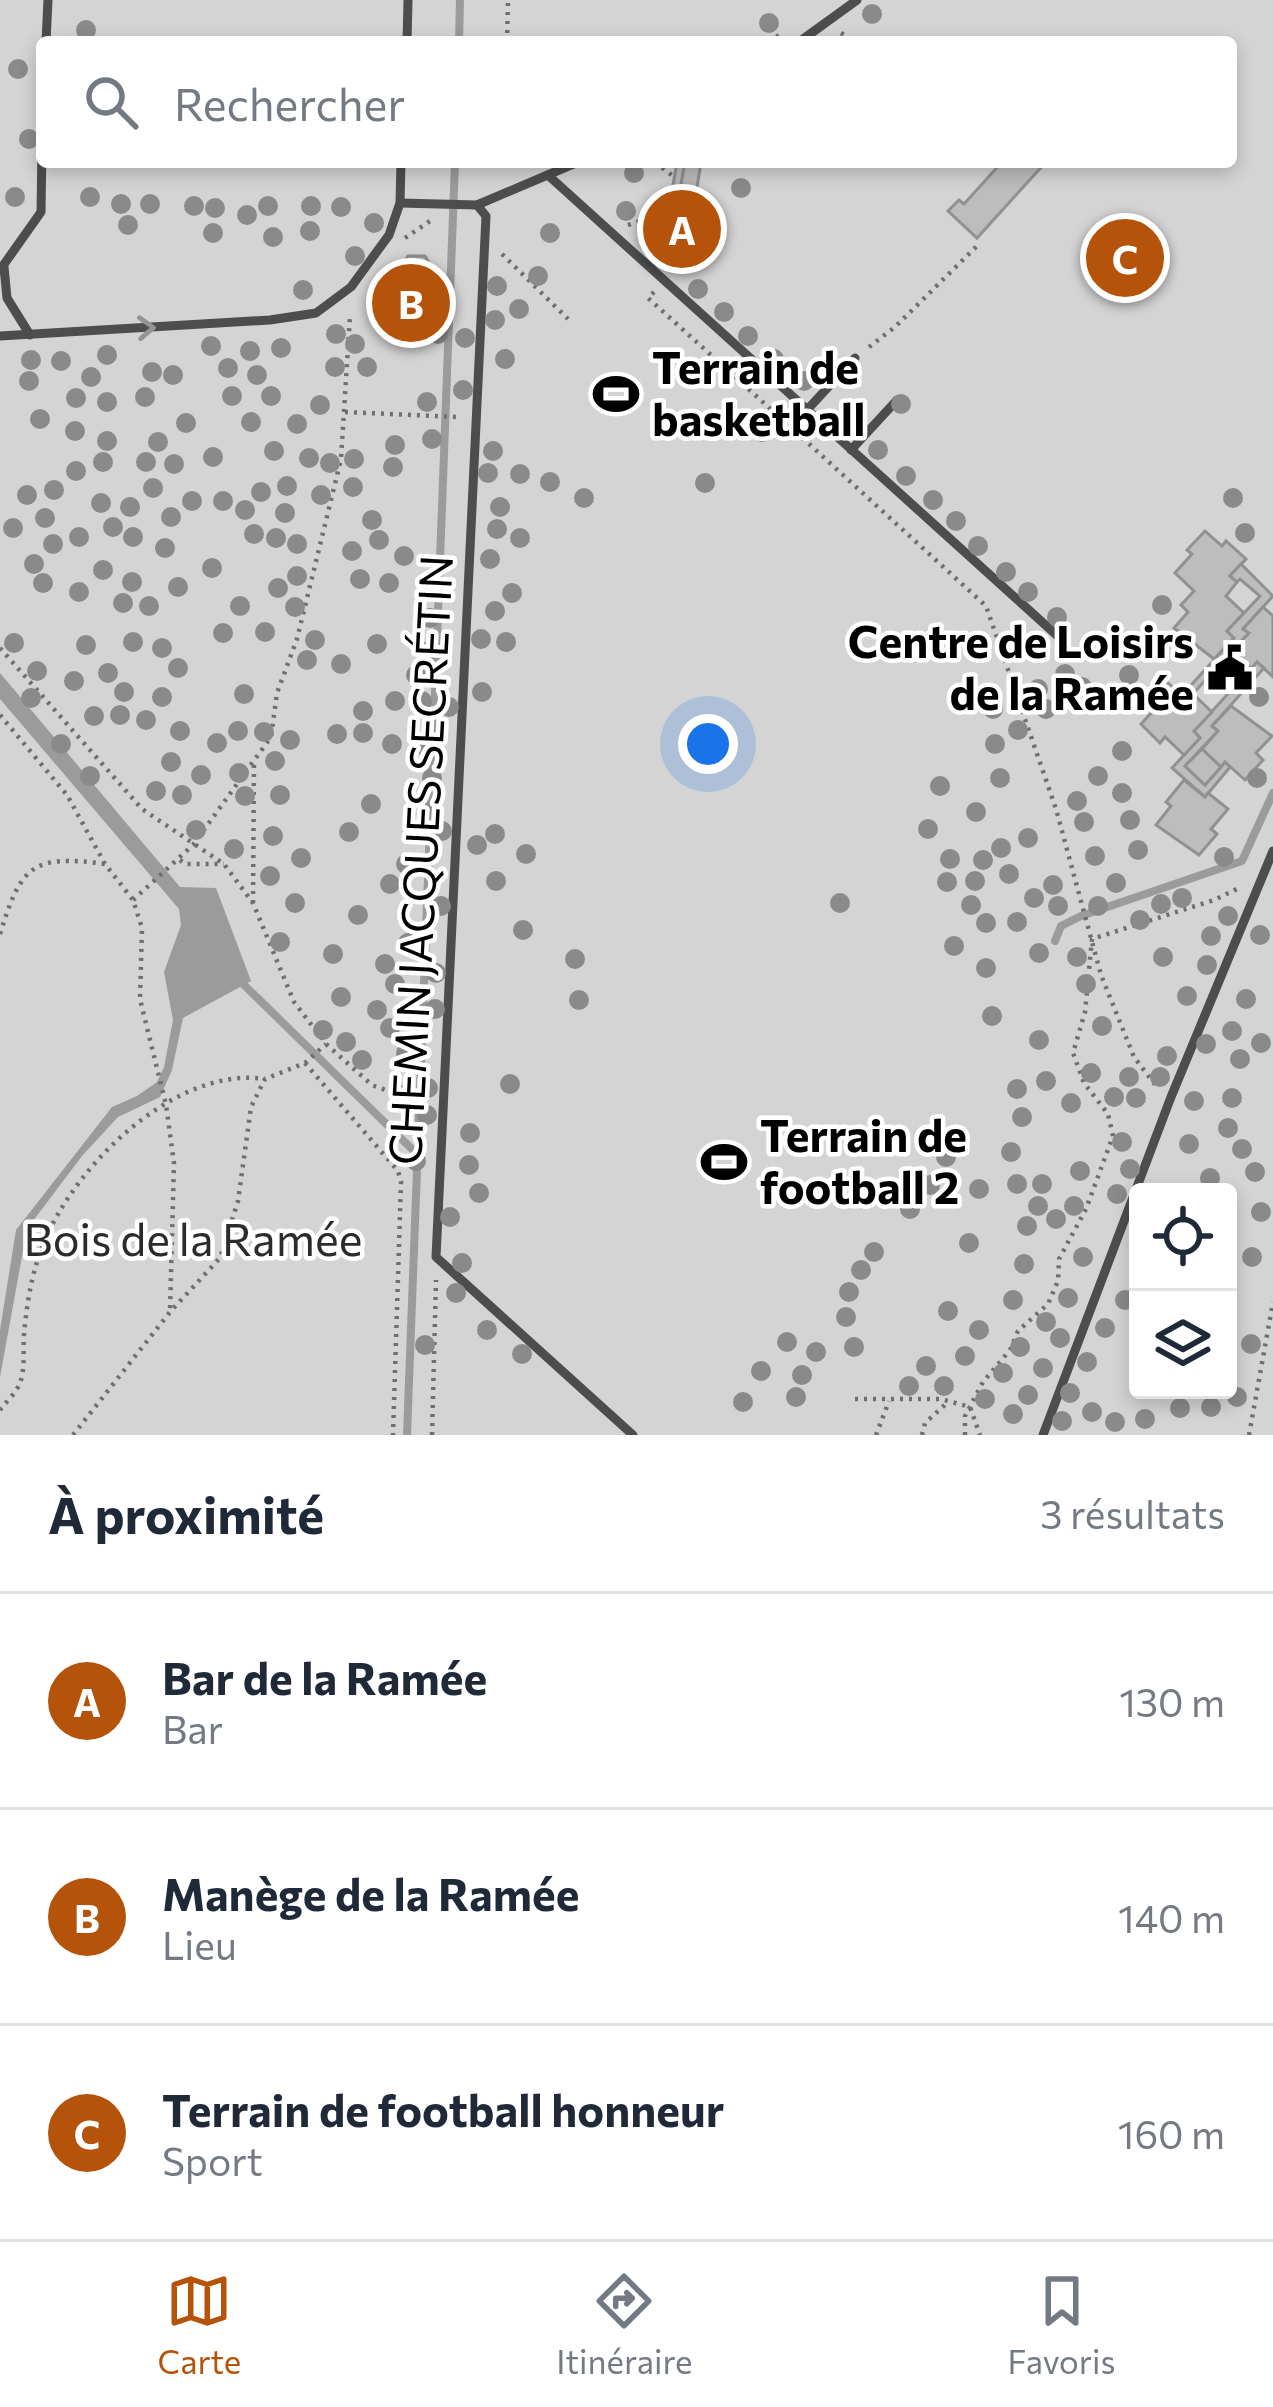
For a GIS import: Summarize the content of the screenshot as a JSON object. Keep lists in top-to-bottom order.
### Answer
{
  "streets": {
    "lane": ["CHEMIN JACQUES SECRÉTIN"]
  },
  "parks": ["Bois de la Ramée"],
  "places": {
    "sports": ["Terrain de basketball", "Terrain de football 2"],
    "public building": ["Centre de Loisirs de la Ramée"]
  },
  "page": {
    "search": "Rechercher",
    "pins": ["A", "C", "B"],
    "heading": ["À proximité", "3 résultats"],
    "list": [
      {
        "mark": "A",
        "name": "Bar de la Ramée",
        "note": "Bar",
        "value": "130 m"
      },
      {
        "mark": "B",
        "name": "Manège de la Ramée",
        "note": "Lieu",
        "value": "140 m"
      },
      {
        "mark": "C",
        "name": "Terrain de football honneur",
        "note": "Sport",
        "value": "160 m"
      }
    ],
    "nav": ["Carte", "Itinéraire", "Favoris"]
  }
}
